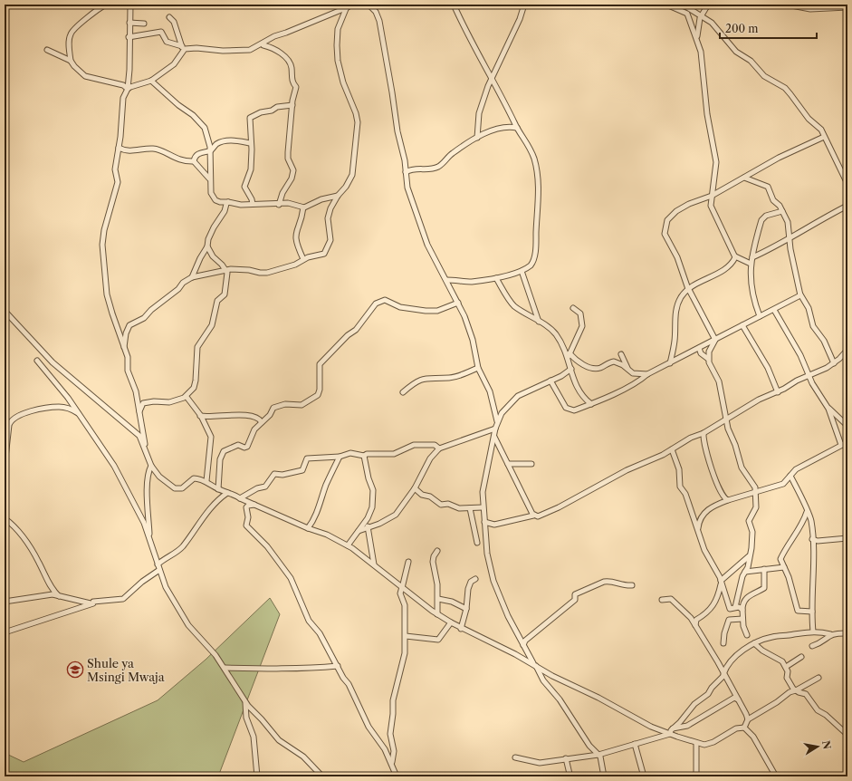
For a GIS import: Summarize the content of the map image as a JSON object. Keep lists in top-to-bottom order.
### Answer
{
  "places": {
    "school or university": ["Shule ya Msingi Mwaja"]
  },
  "scale_bar": "200 m",
  "north": "right"
}
